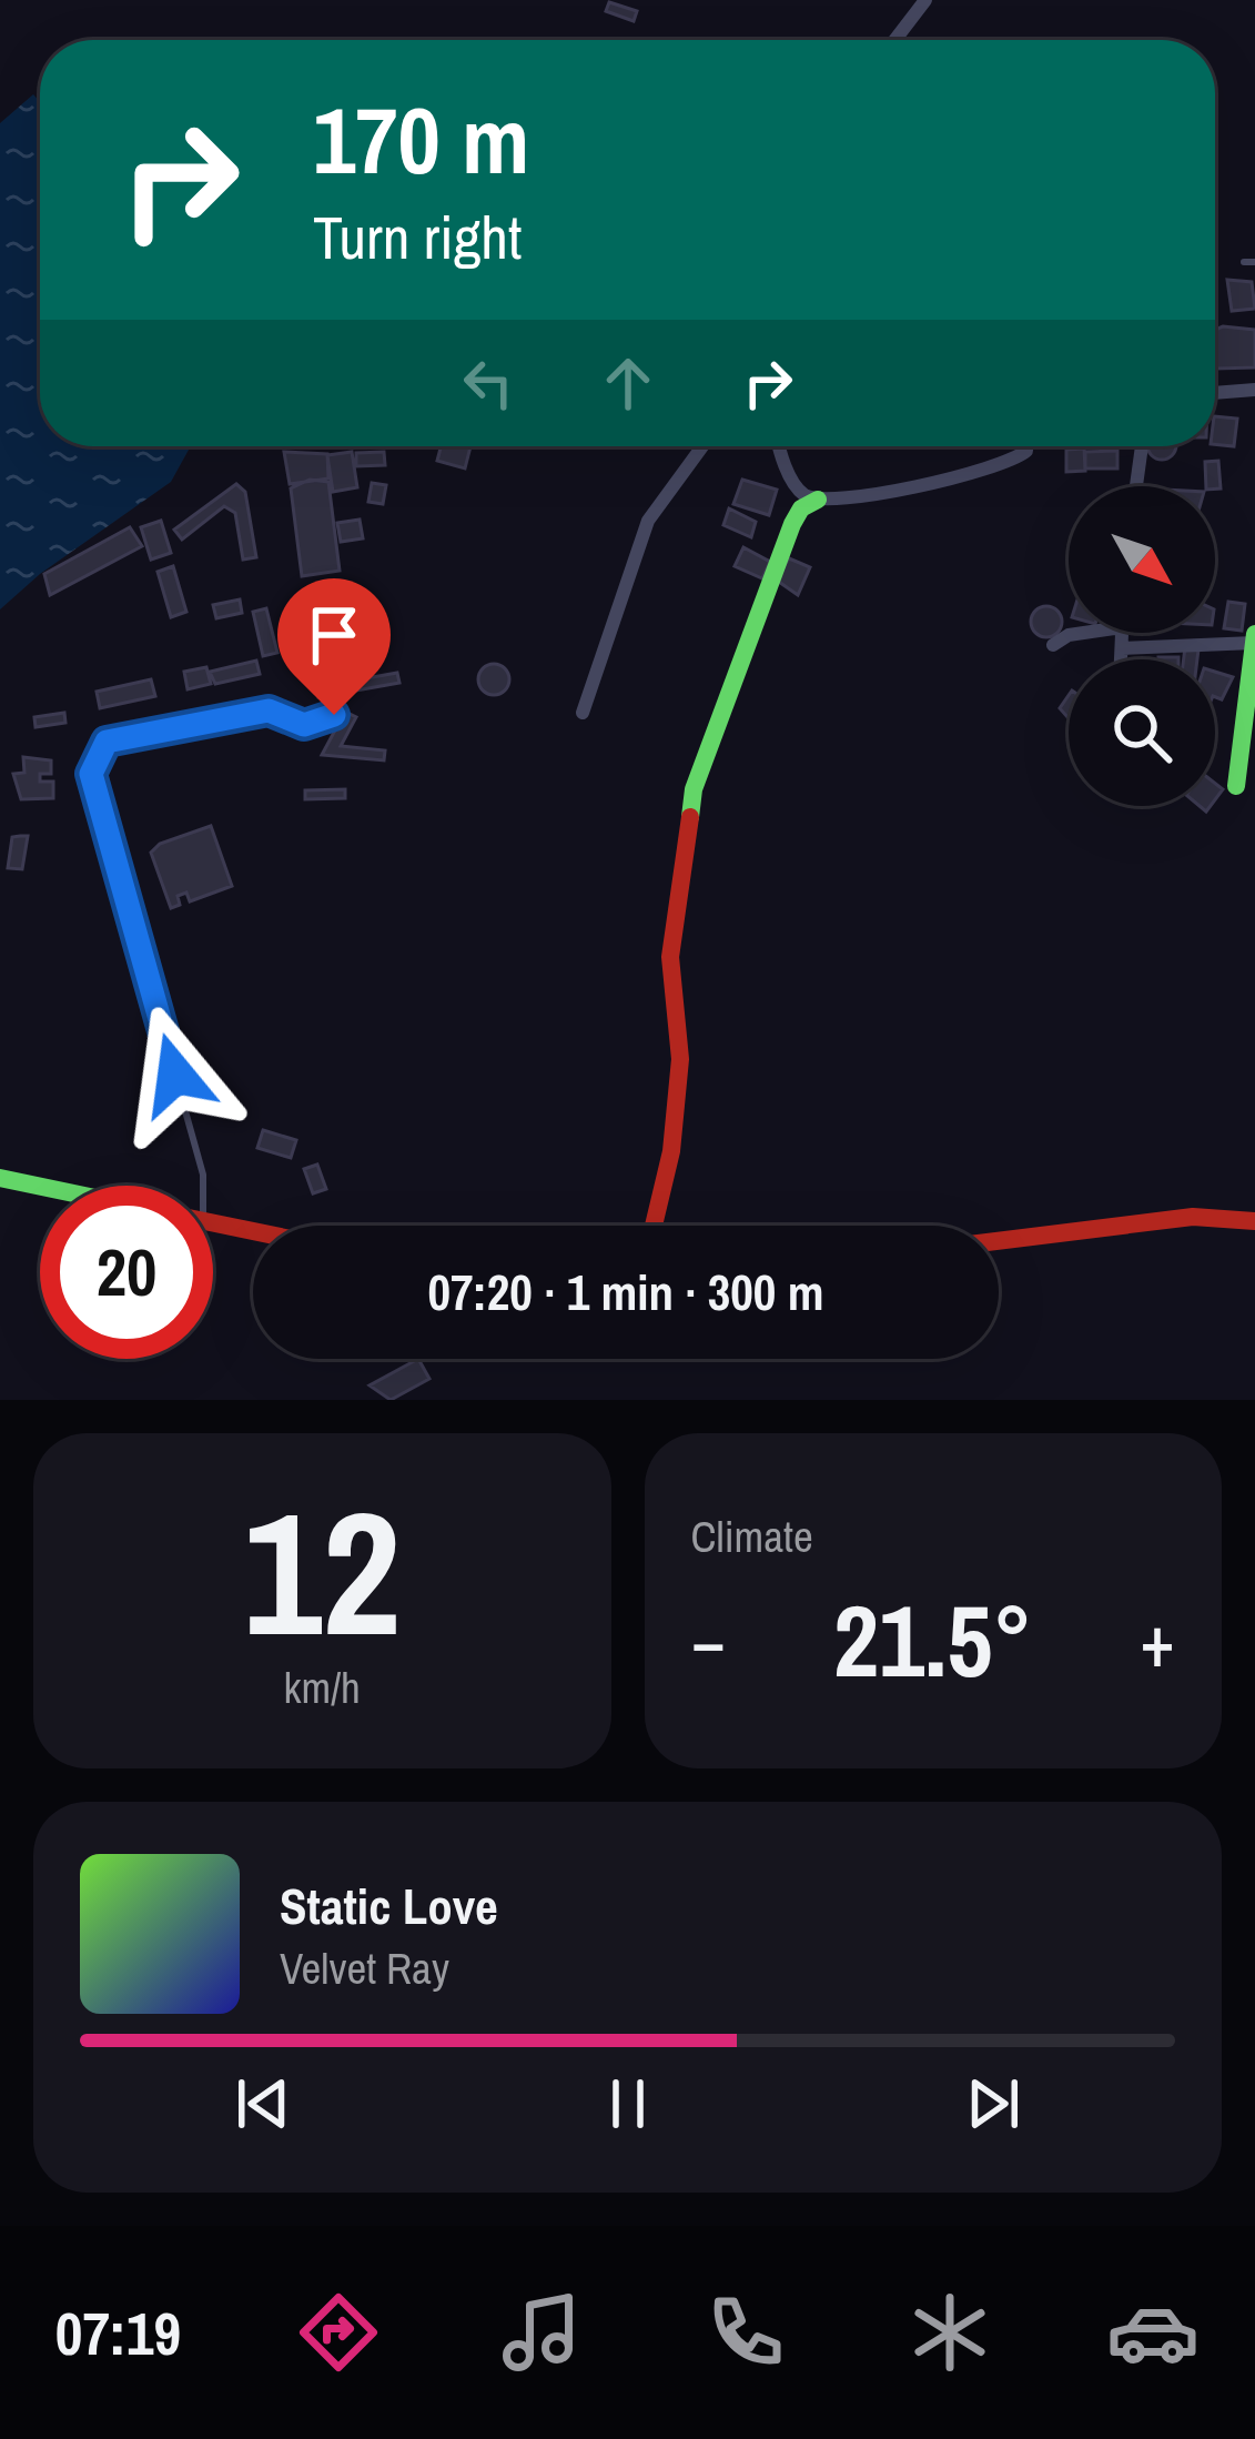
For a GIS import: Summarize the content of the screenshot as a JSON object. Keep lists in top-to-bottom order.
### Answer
{
  "north": "bottom right",
  "page": {
    "turn": ["170 m", "Turn right"],
    "limit": "20",
    "trip": "07:20 · 1 min · 300 m",
    "tile": [
      ["12", "km/h"],
      "Climate"
    ],
    "heat": ["−", "21.5°", "+"],
    "song": ["Static Love", "Velvet Ray"],
    "tabs": "07:19"
  }
}
